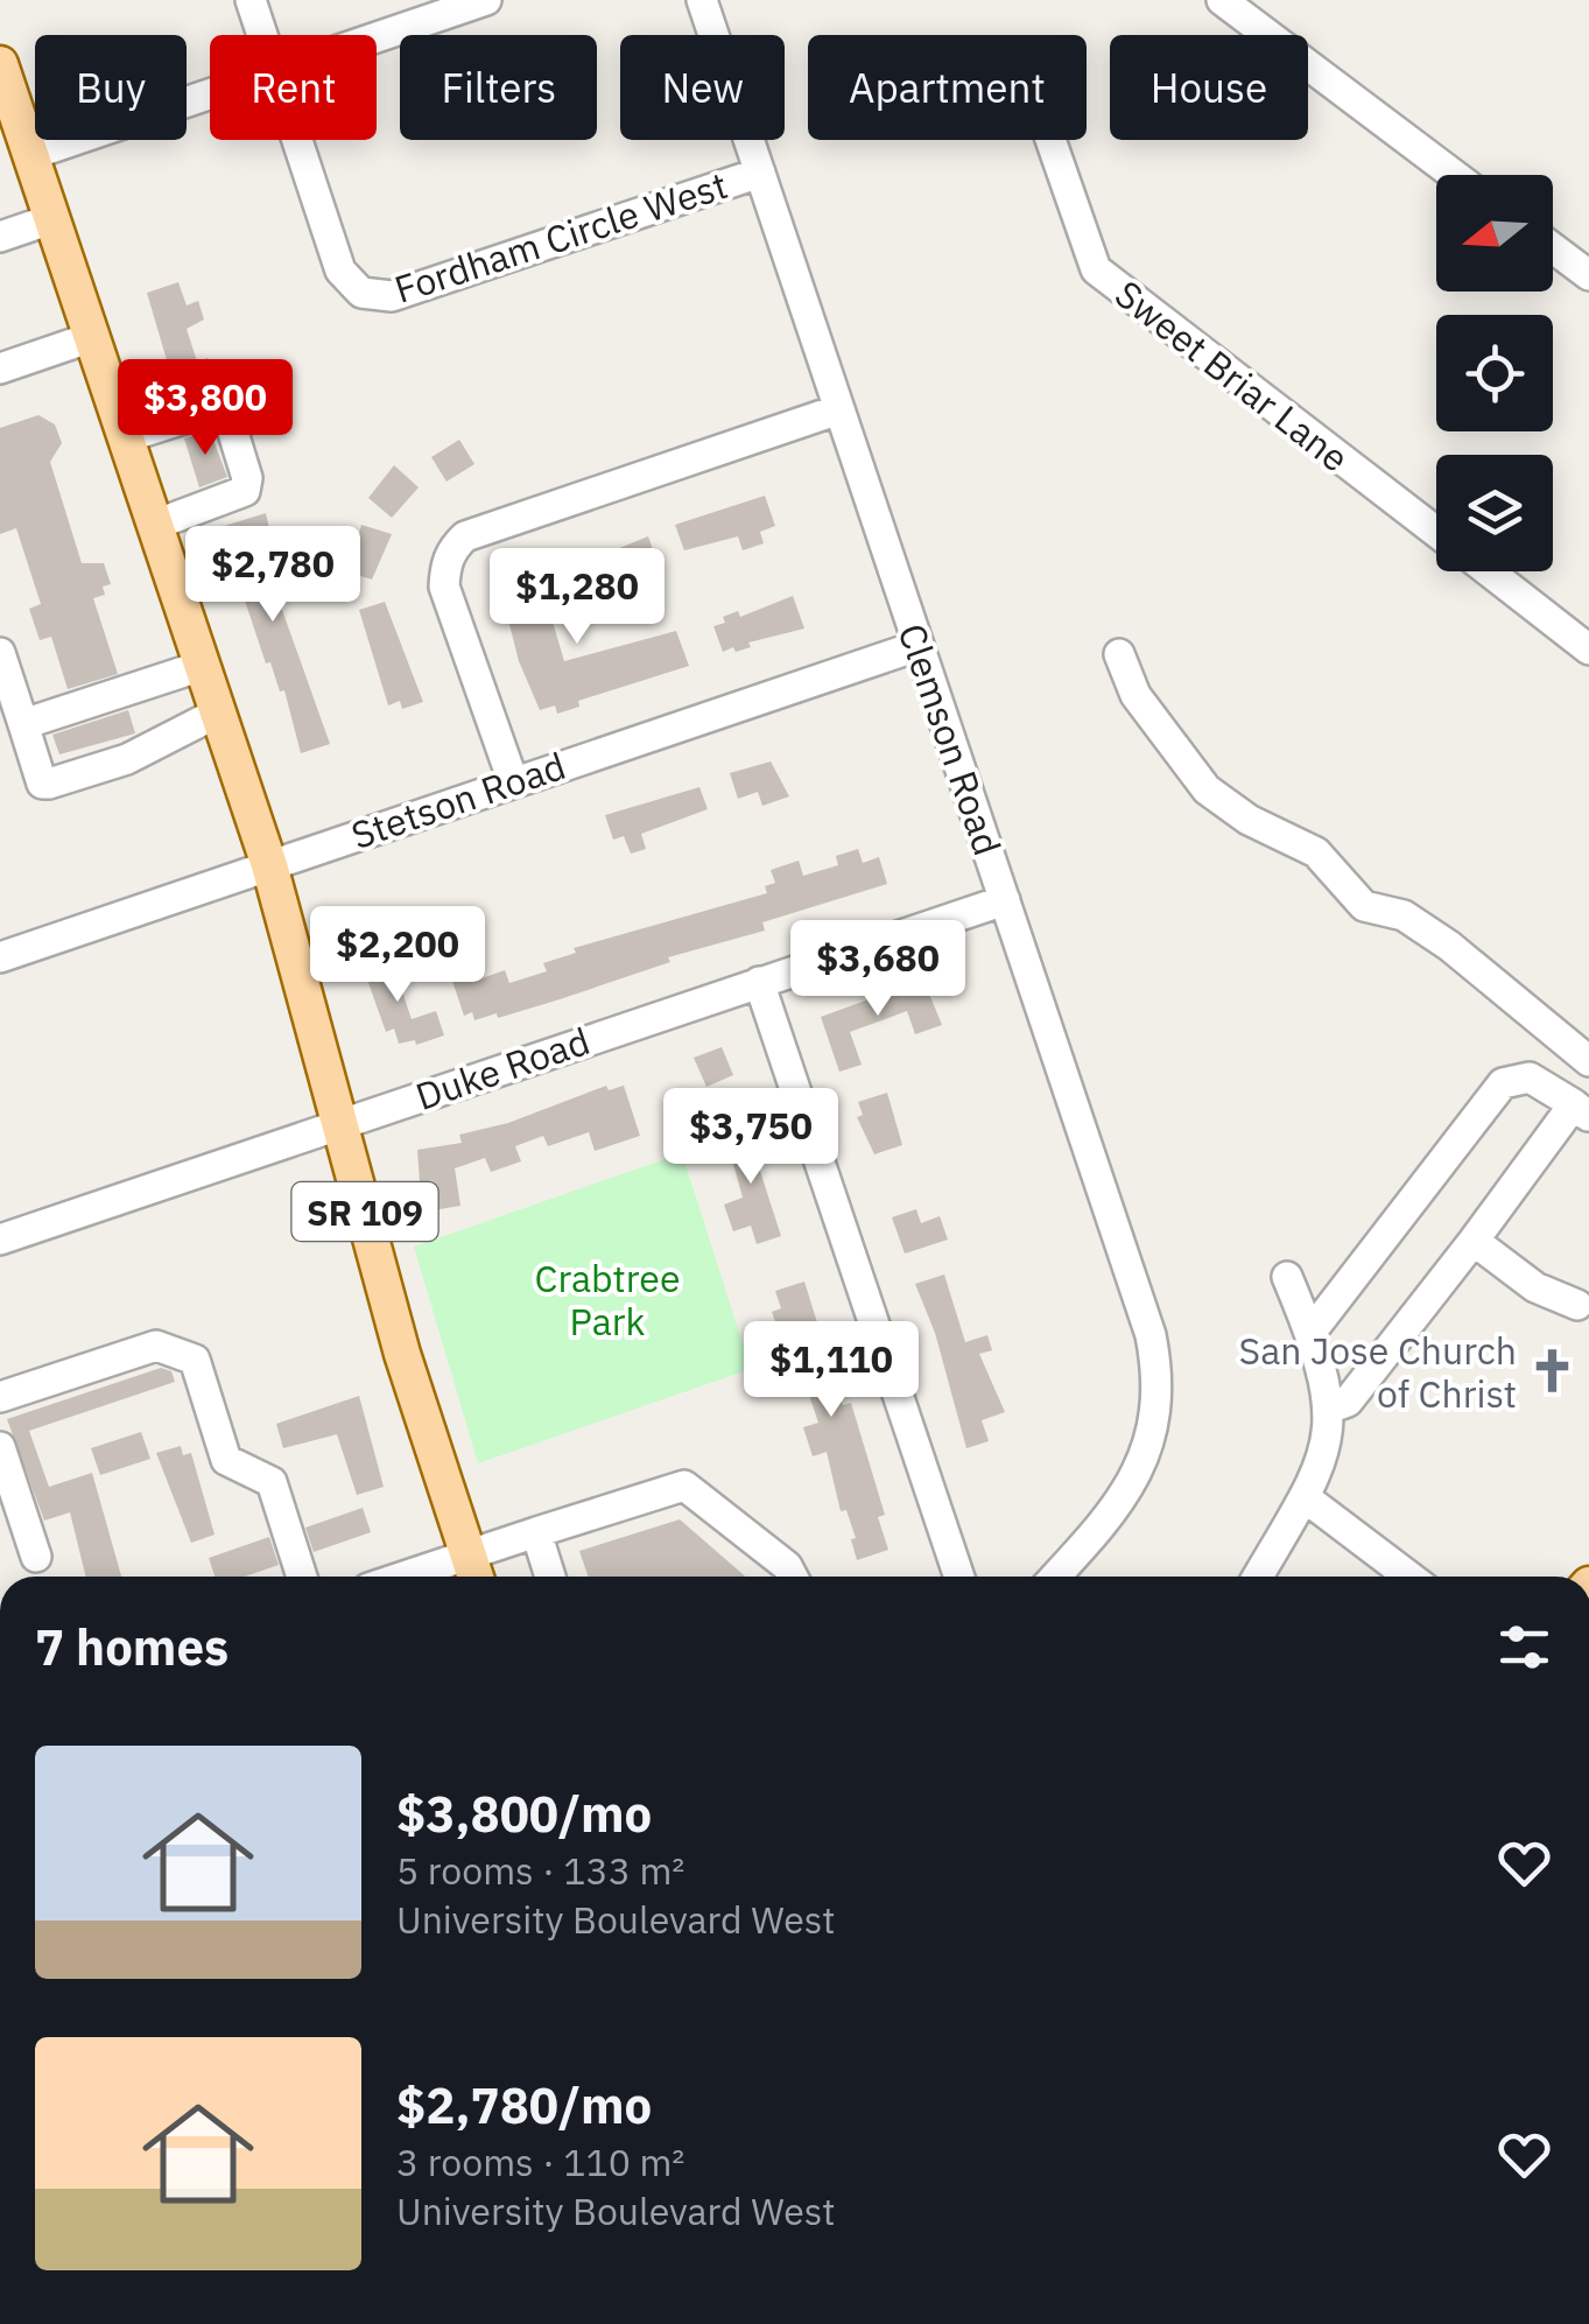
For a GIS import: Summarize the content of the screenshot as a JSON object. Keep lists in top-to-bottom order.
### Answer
{
  "streets": {
    "main road": ["SR 109"],
    "street": [
      "Fordham Circle West",
      "Sweet Briar Lane",
      "Clemson Road",
      "Stetson Road",
      "Duke Road"
    ]
  },
  "crossings": [
    ["Fordham Circle West", "Clemson Road"],
    ["Clemson Road", "Stetson Road"],
    ["Clemson Road", "Duke Road"],
    ["Stetson Road", "SR 109"],
    ["Duke Road", "SR 109"]
  ],
  "parks": ["Crabtree Park"],
  "places": {
    "church": ["San Jose Church of Christ"]
  },
  "north": "left",
  "page": {
    "chip": [
      "Buy",
      "Rent",
      "Filters",
      "New",
      "Apartment",
      "House"
    ],
    "price": [
      "$3,800",
      "$2,780",
      "$1,280",
      "$2,200",
      "$3,680",
      "$3,750",
      "$1,110"
    ],
    "heading": "7 homes",
    "list": [
      {
        "name": "$3,800/mo",
        "note": "5 rooms · 133 m² · University Boulevard West"
      },
      {
        "name": "$2,780/mo",
        "note": "3 rooms · 110 m² · University Boulevard West"
      }
    ]
  }
}
